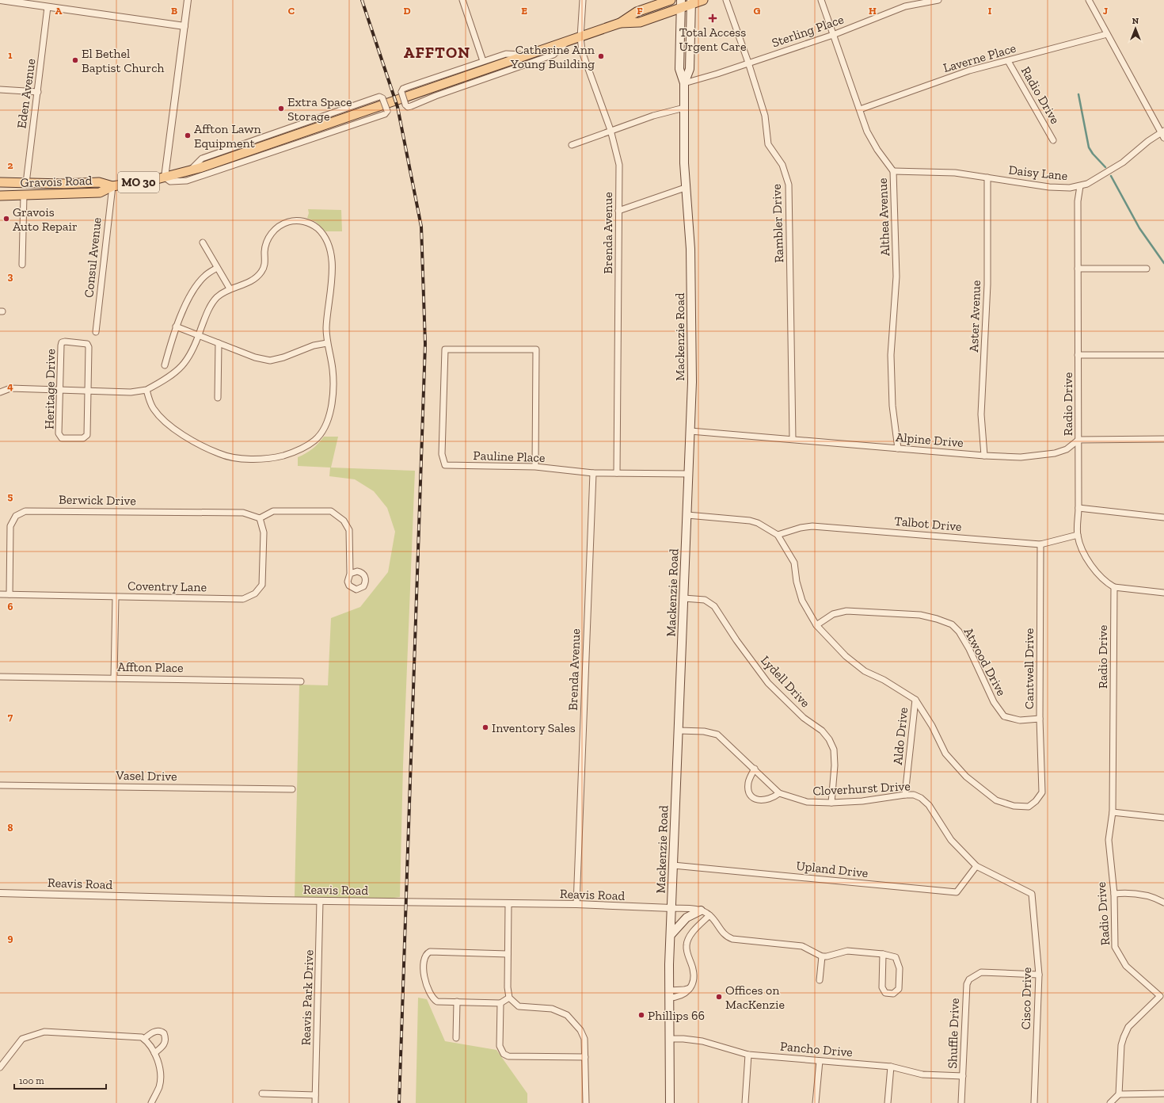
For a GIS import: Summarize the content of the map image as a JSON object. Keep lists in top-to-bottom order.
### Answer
{
  "streets": {
    "main road": ["Gravois Road", "MO 30", "Mackenzie Road"],
    "street": [
      "Sterling Place",
      "Laverne Place",
      "Eden Avenue",
      "Radio Drive",
      "Daisy Lane",
      "Althea Avenue",
      "Rambler Drive",
      "Brenda Avenue",
      "Consul Avenue",
      "Aster Avenue",
      "Heritage Drive",
      "Alpine Drive",
      "Pauline Place",
      "Berwick Drive",
      "Talbot Drive",
      "Coventry Lane",
      "Atwood Drive",
      "Affton Place",
      "Cantwell Drive",
      "Lydell Drive",
      "Aldo Drive",
      "Vasel Drive",
      "Cloverhurst Drive",
      "Upland Drive",
      "Reavis Road",
      "Reavis Park Drive",
      "Cisco Drive",
      "Shuffle Drive",
      "Pancho Drive"
    ]
  },
  "crossings": [
    ["Sterling Place", "Althea Avenue"],
    ["Sterling Place", "Rambler Drive"],
    ["Sterling Place", "Mackenzie Road"],
    ["Laverne Place", "Radio Drive"],
    ["Laverne Place", "Althea Avenue"],
    ["Eden Avenue", "Gravois Road"],
    ["Radio Drive", "Daisy Lane"],
    ["Radio Drive", "Alpine Drive"],
    ["Radio Drive", "Talbot Drive"],
    ["Daisy Lane", "Althea Avenue"],
    ["Daisy Lane", "Aster Avenue"],
    ["Gravois Road", "Brenda Avenue"],
    ["Gravois Road", "Consul Avenue"],
    ["Gravois Road", "Mackenzie Road"],
    ["Althea Avenue", "Alpine Drive"],
    ["Rambler Drive", "Alpine Drive"],
    ["Brenda Avenue", "Pauline Place"],
    ["Brenda Avenue", "Reavis Road"],
    ["Aster Avenue", "Alpine Drive"],
    ["Mackenzie Road", "Alpine Drive"],
    ["Mackenzie Road", "Pauline Place"],
    ["Mackenzie Road", "Lydell Drive"],
    ["Mackenzie Road", "Cloverhurst Drive"],
    ["Mackenzie Road", "Upland Drive"],
    ["Mackenzie Road", "Reavis Road"],
    ["Mackenzie Road", "Pancho Drive"],
    ["Berwick Drive", "Coventry Lane"],
    ["Talbot Drive", "Cantwell Drive"],
    ["Atwood Drive", "Cantwell Drive"],
    ["Cantwell Drive", "Aldo Drive"],
    ["Lydell Drive", "Cloverhurst Drive"],
    ["Aldo Drive", "Cloverhurst Drive"],
    ["Cloverhurst Drive", "Upland Drive"],
    ["Cloverhurst Drive", "Cisco Drive"],
    ["Reavis Road", "Reavis Park Drive"],
    ["Cisco Drive", "Shuffle Drive"],
    ["Shuffle Drive", "Pancho Drive"]
  ],
  "districts": ["AFFTON"],
  "places": {
    "health": ["Total Access Urgent Care"],
    "other": [
      "Catherine Ann Young Building",
      "El Bethel Baptist Church",
      "Extra Space Storage",
      "Affton Lawn Equipment",
      "Gravois Auto Repair",
      "Inventory Sales",
      "Offices on MacKenzie",
      "Phillips 66"
    ]
  },
  "scale_bar": "100 m",
  "north": "top",
  "grid": {
    "columns": [
      "A",
      "B",
      "C",
      "D",
      "E",
      "F",
      "G",
      "H",
      "I",
      "J"
    ],
    "rows": [
      "1",
      "2",
      "3",
      "4",
      "5",
      "6",
      "7",
      "8",
      "9"
    ]
  }
}
